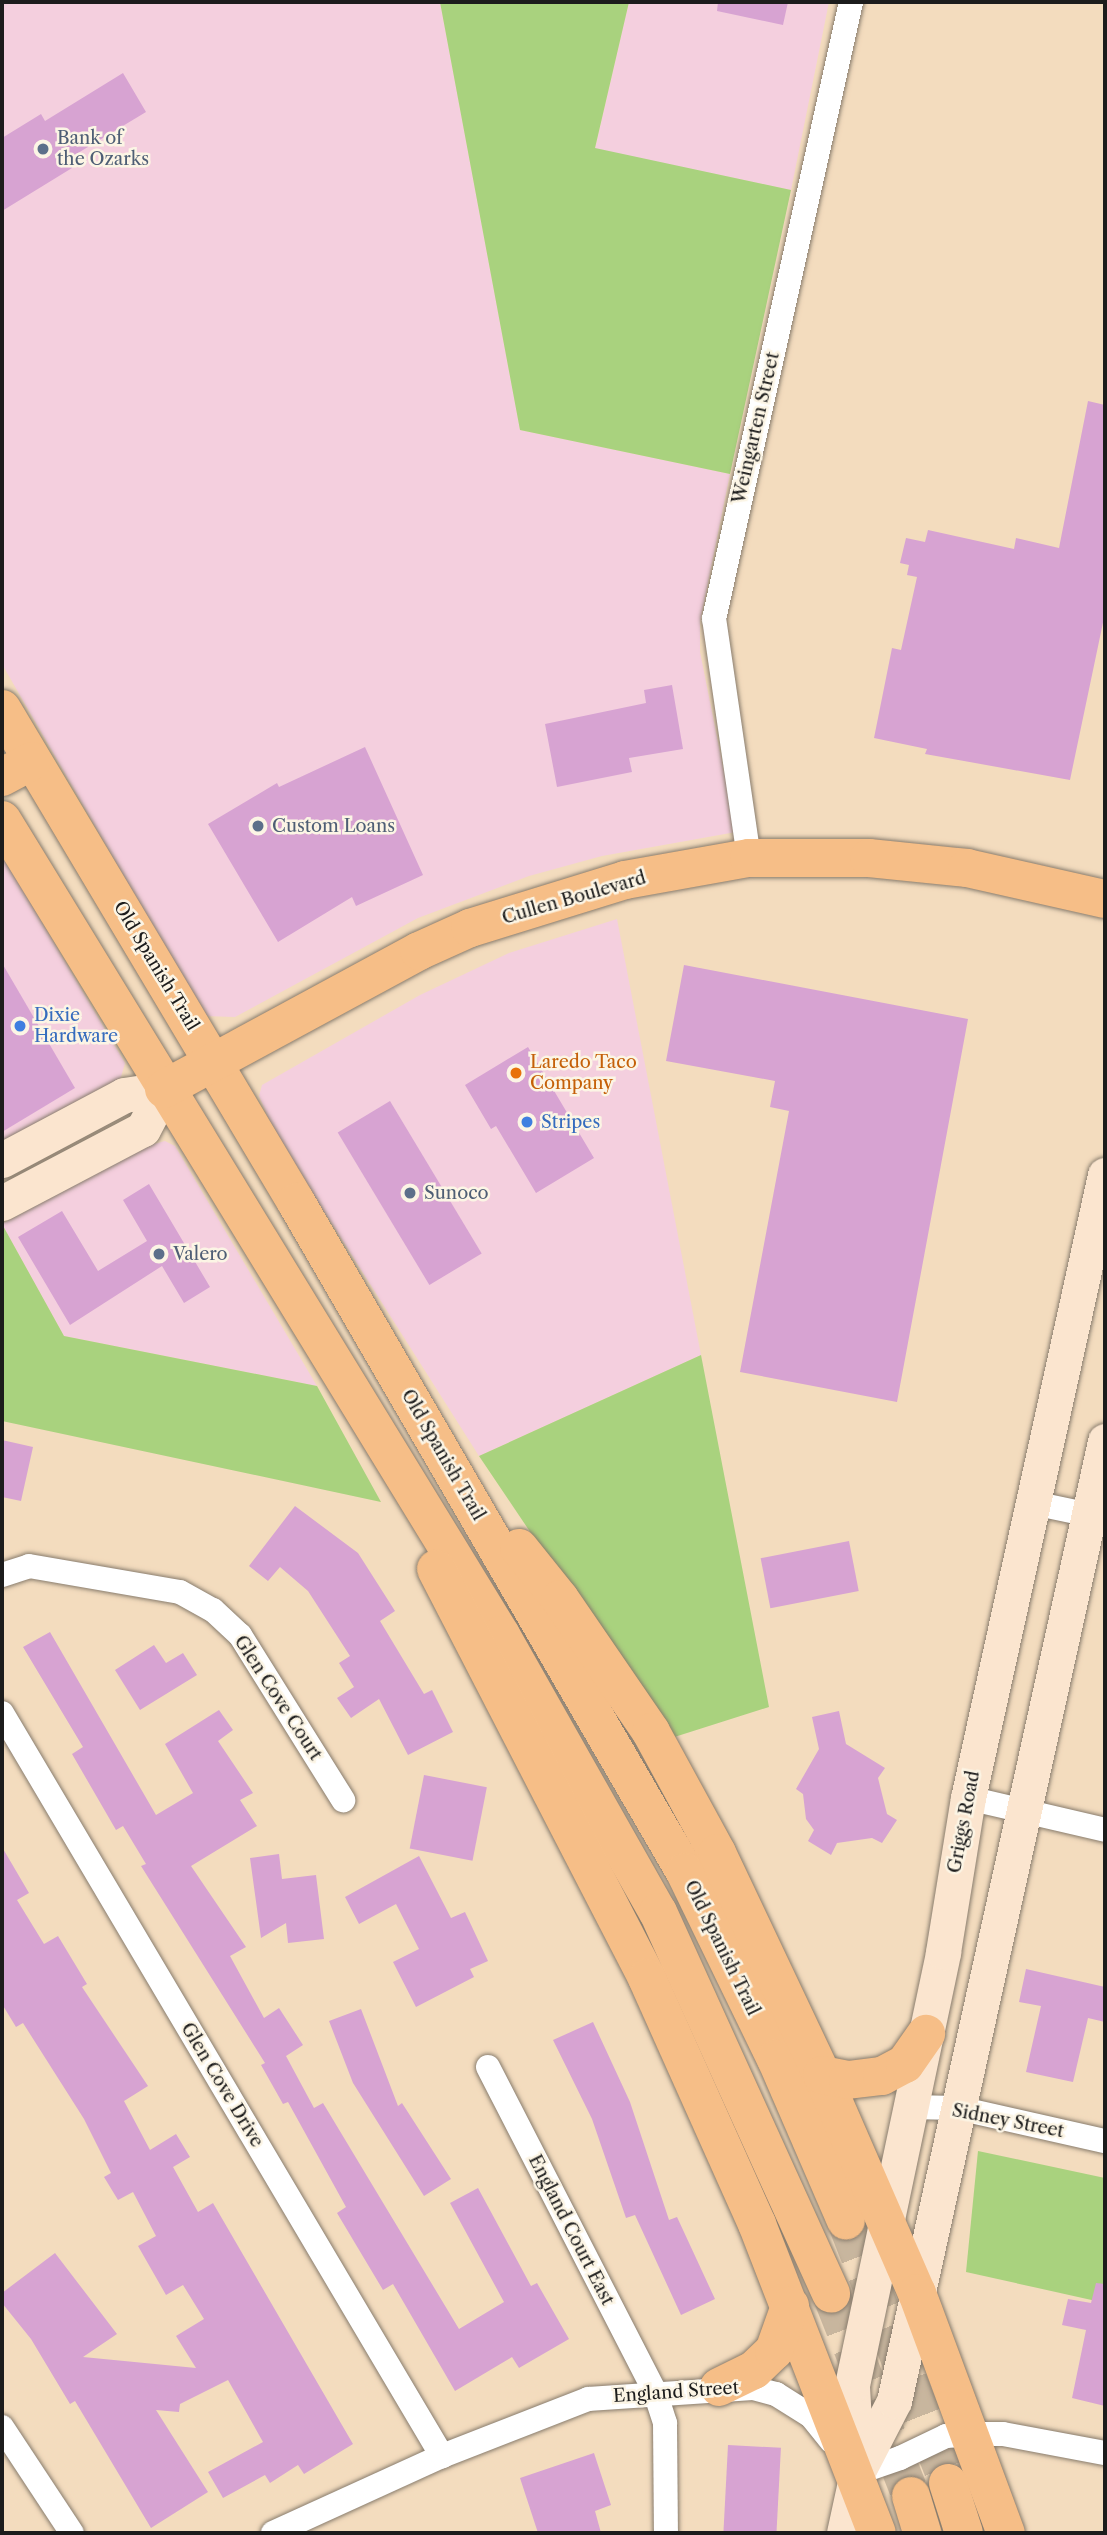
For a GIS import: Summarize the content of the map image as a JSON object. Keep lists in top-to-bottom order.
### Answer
{
  "streets": {
    "main road": ["Cullen Boulevard", "Old Spanish Trail", "Griggs Road"],
    "street": [
      "Weingarten Street",
      "Glen Cove Court",
      "Glen Cove Drive",
      "Sidney Street",
      "England Court East",
      "England Street"
    ]
  },
  "crossings": [
    ["Weingarten Street", "Cullen Boulevard"],
    ["Cullen Boulevard", "Old Spanish Trail"],
    ["Griggs Road", "Sidney Street"],
    ["Griggs Road", "England Street"],
    ["Glen Cove Drive", "England Street"],
    ["England Court East", "England Street"]
  ],
  "places": [
    "Bank of the Ozarks",
    "Custom Loans",
    "Dixie Hardware",
    "Laredo Taco Company",
    "Stripes",
    "Sunoco",
    "Valero"
  ]
}
